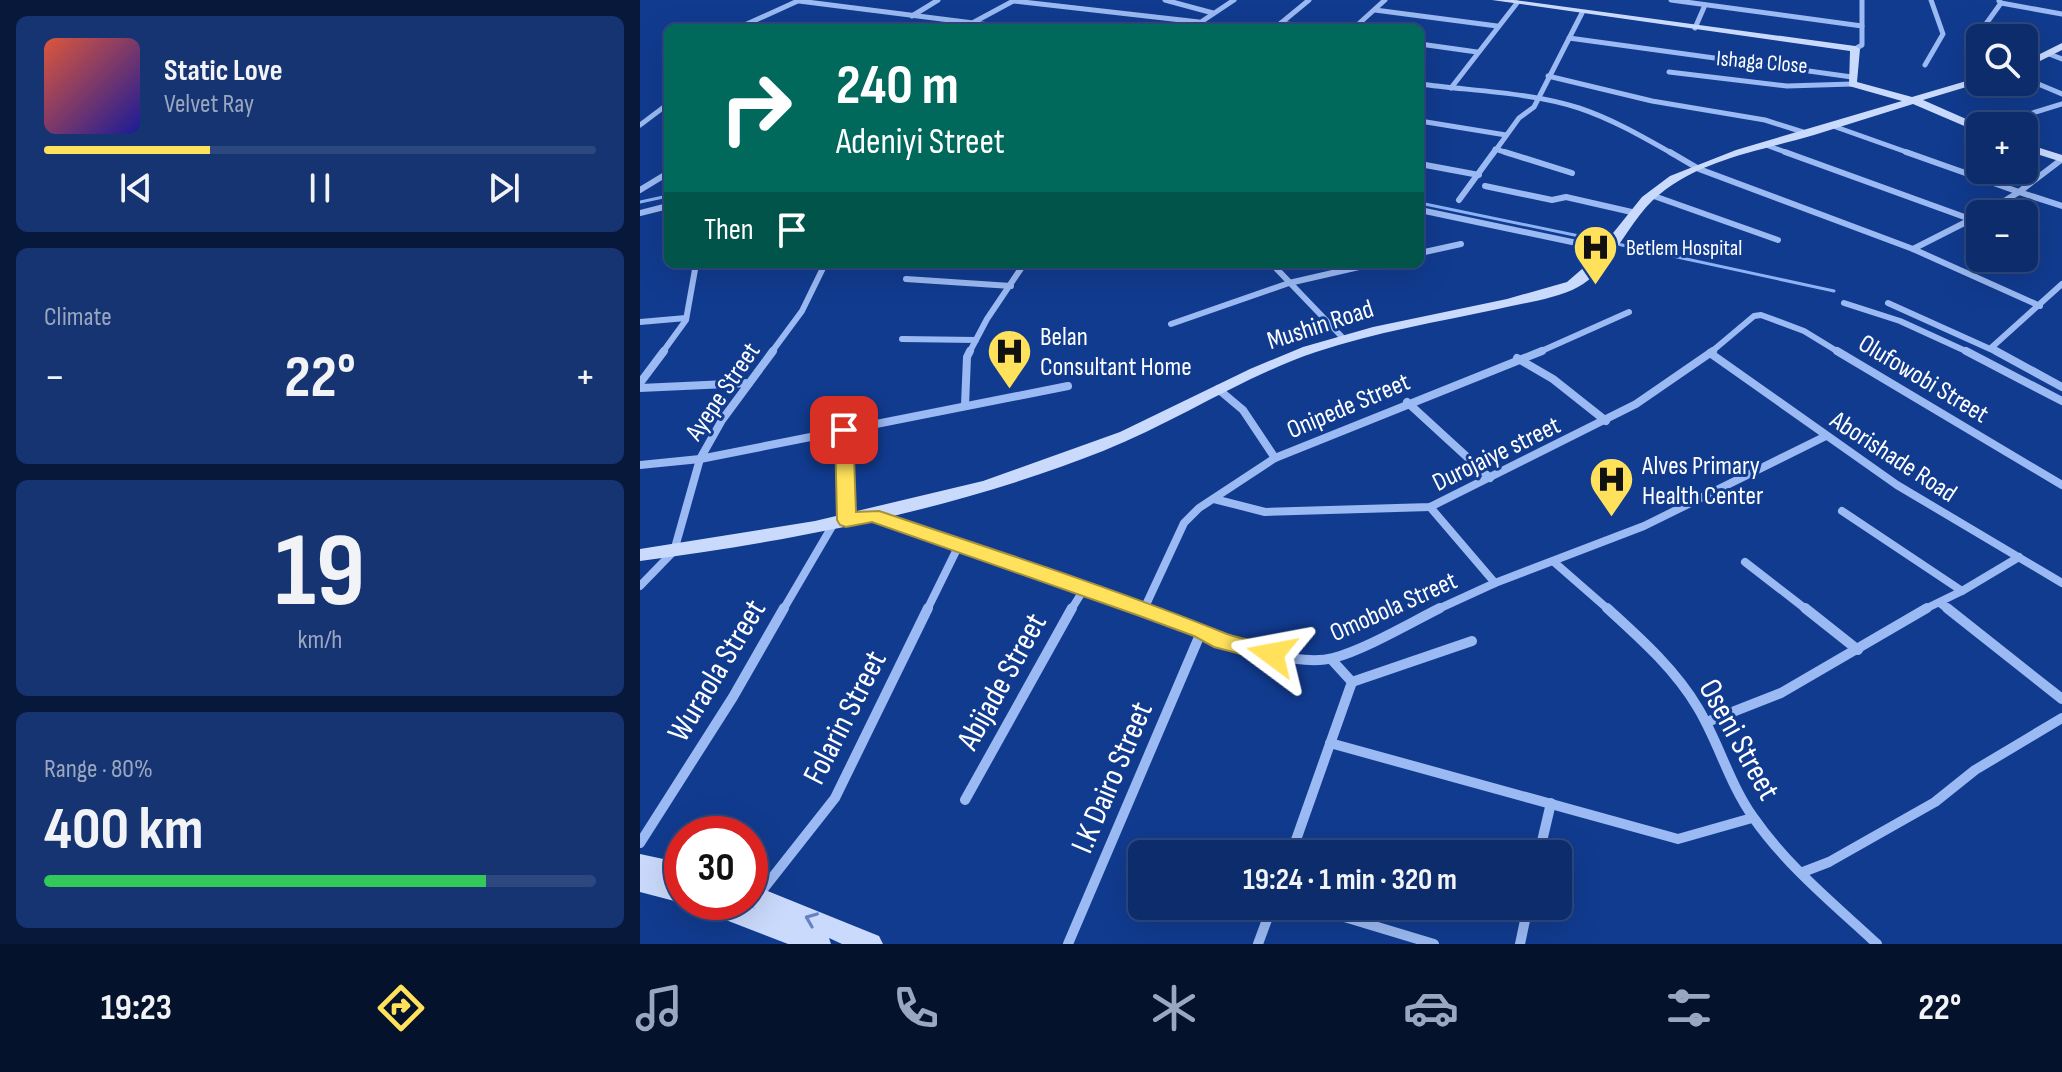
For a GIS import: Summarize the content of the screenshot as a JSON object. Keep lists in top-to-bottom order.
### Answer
{
  "streets": {
    "main road": ["Mushin Road"],
    "street": [
      "Ishaga Close",
      "Olufowobi Street",
      "Ayepe Street",
      "Onipede Street",
      "Durojaiye street",
      "Aborishade Road",
      "Omobola Street",
      "Wuraola Street",
      "Abijade Street",
      "Folarin Street",
      "Oseni Street",
      "I.K Dairo Street"
    ]
  },
  "crossings": [
    ["Mushin Road", "Ayepe Street"],
    ["Mushin Road", "Omobola Street"],
    ["Mushin Road", "Wuraola Street"],
    ["Olufowobi Street", "Durojaiye street"],
    ["Onipede Street", "Durojaiye street"],
    ["Onipede Street", "Omobola Street"],
    ["Durojaiye street", "Aborishade Road"],
    ["Aborishade Road", "Omobola Street"],
    ["Omobola Street", "Abijade Street"],
    ["Omobola Street", "Folarin Street"],
    ["Omobola Street", "Oseni Street"],
    ["Omobola Street", "I.K Dairo Street"]
  ],
  "places": {
    "hospital": ["Betlem Hospital", "Belan Consultant Home", "Alves Primary Health Center"]
  },
  "page": {
    "map_buttons": ["+", "−"],
    "turn": ["240 m", "Adeniyi Street"],
    "song": ["Static Love", "Velvet Ray"],
    "then": "Then",
    "tile": [
      "Climate",
      ["19", "km/h"],
      ["Range · 80%", "400 km"]
    ],
    "heat": ["−", "22°", "+"],
    "limit": "30",
    "trip": "19:24 · 1 min · 320 m",
    "tabs": ["19:23", "22°"]
  }
}
